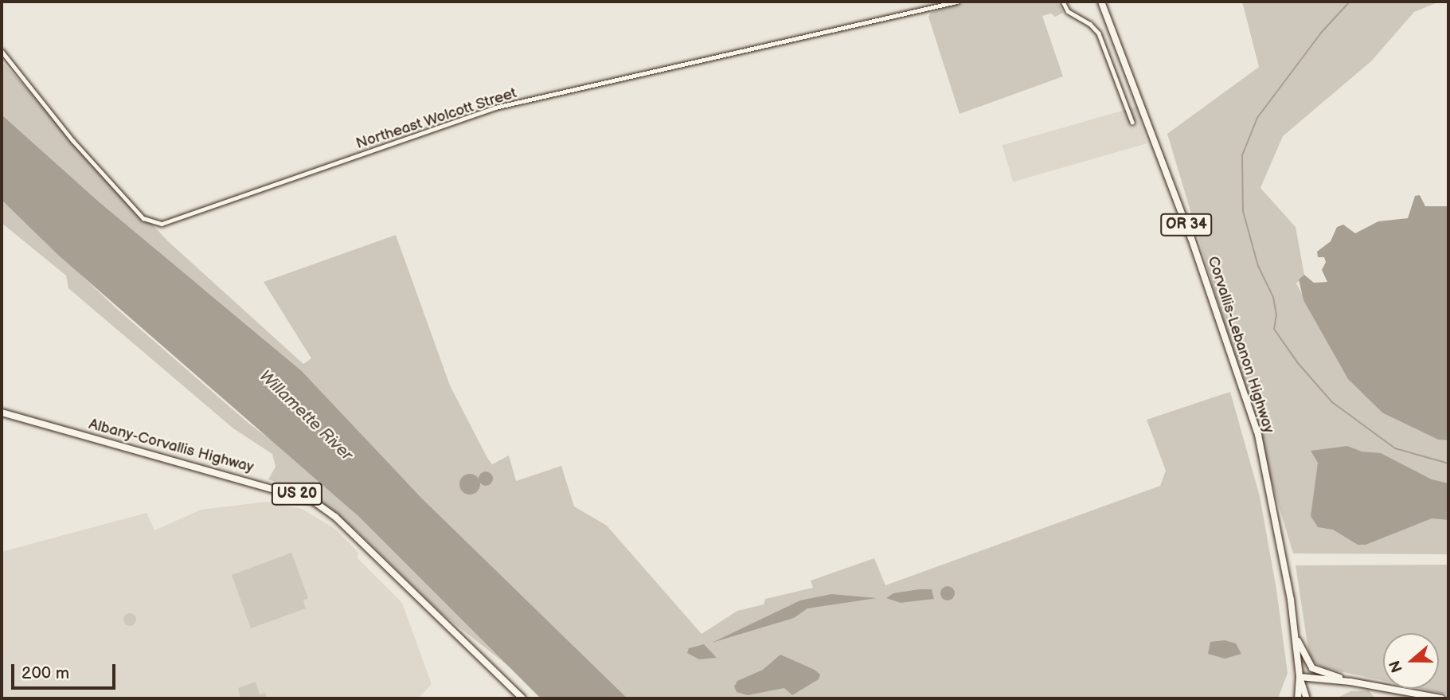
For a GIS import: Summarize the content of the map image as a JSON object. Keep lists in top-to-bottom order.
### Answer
{
  "streets": {
    "highway": [
      "OR 34",
      "Corvallis-Lebanon Highway",
      "Albany-Corvallis Highway",
      "US 20"
    ],
    "street": ["Northeast Wolcott Street"]
  },
  "crossings": [
    ["OR 34", "Corvallis-Lebanon Highway"]
  ],
  "water": ["Willamette River"],
  "scale_bar": "200 m",
  "north": "left"
}
